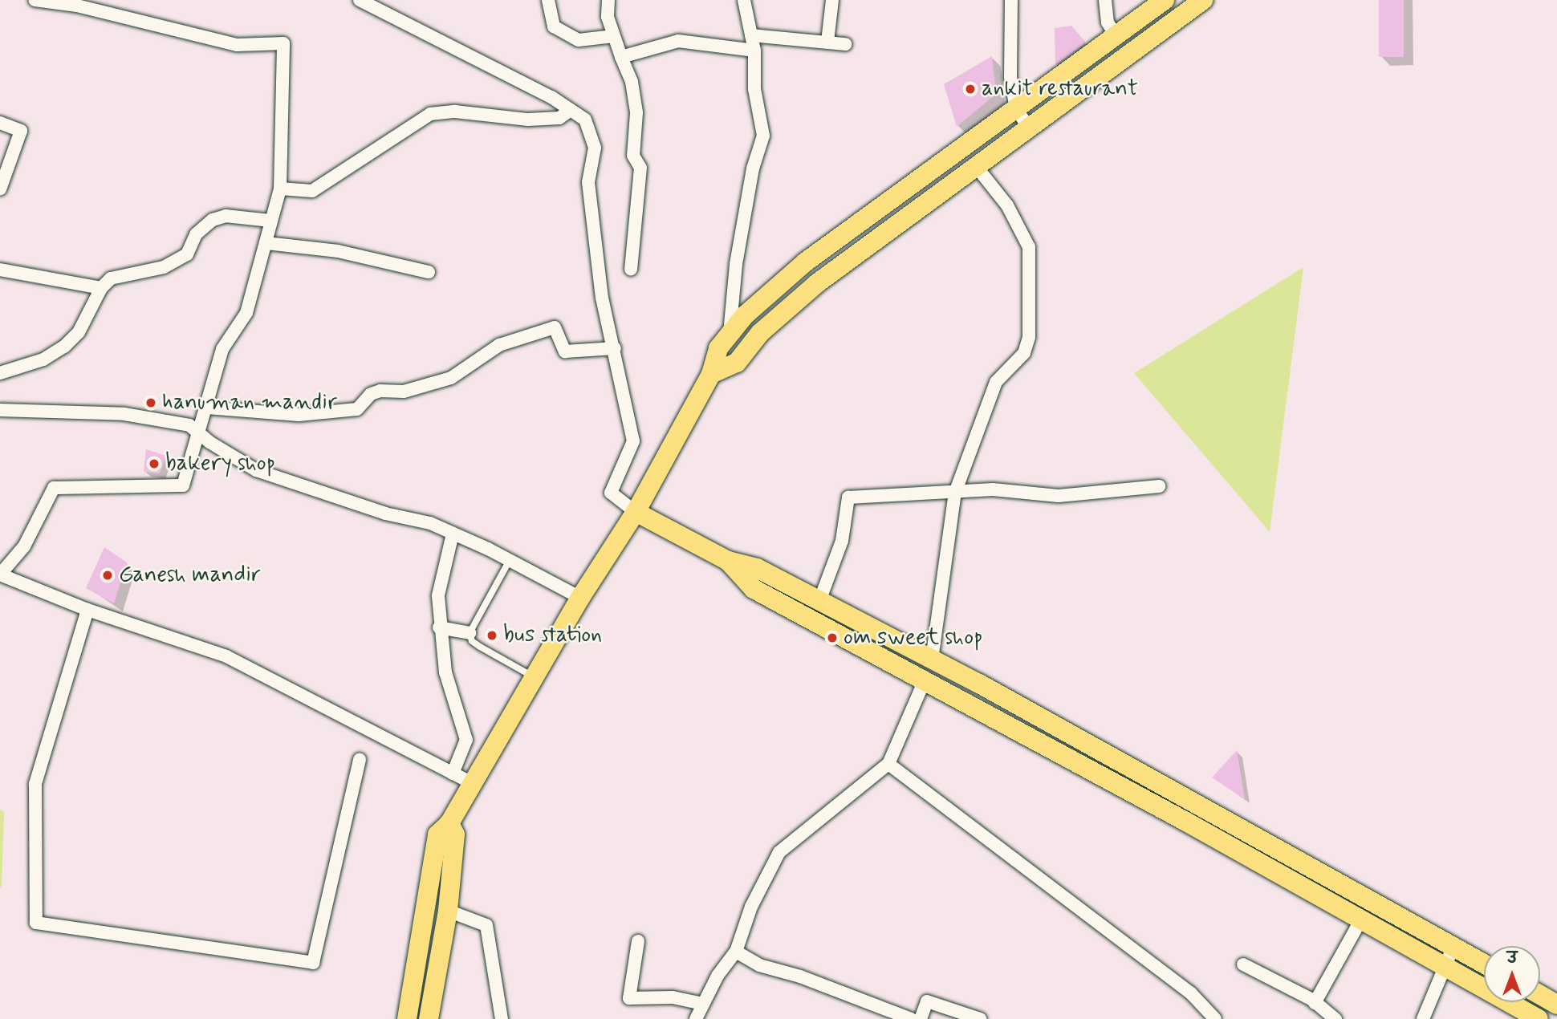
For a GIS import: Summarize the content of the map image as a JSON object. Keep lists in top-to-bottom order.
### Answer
{
  "places": [
    "ankit restaurant",
    "hanuman mandir",
    "bakery shop",
    "Ganesh mandir",
    "bus station",
    "om sweet shop"
  ],
  "north": "top"
}
